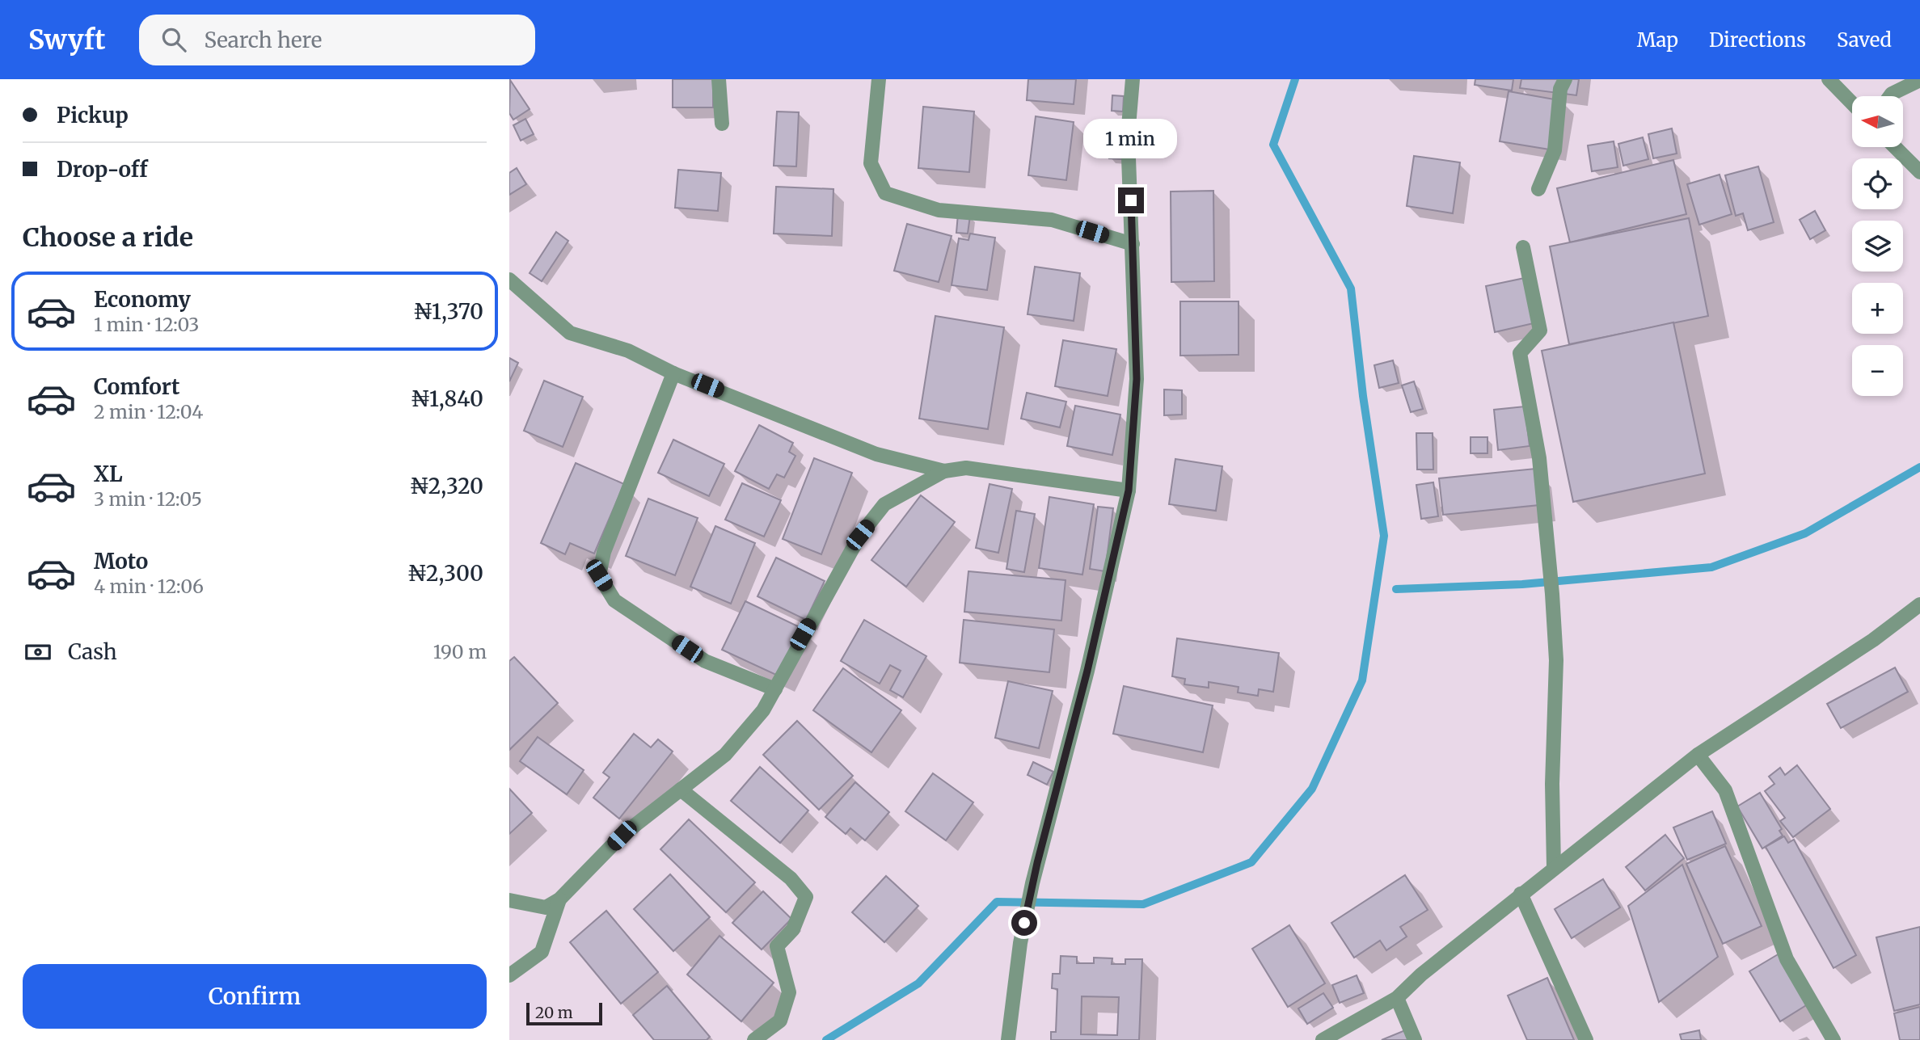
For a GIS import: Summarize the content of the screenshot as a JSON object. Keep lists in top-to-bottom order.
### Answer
{
  "scale_bar": "20 m",
  "north": "left",
  "page": {
    "header": "Swyft",
    "search": "Search here",
    "nav": ["Map", "Directions", "Saved"],
    "banner": ["Pickup", "Drop-off"],
    "map_buttons": ["+", "−"],
    "bubble": "1 min",
    "heading": "Choose a ride",
    "list": [
      {
        "name": "Economy",
        "note": "1 min · 12:03",
        "value": "₦1,370"
      },
      {
        "name": "Comfort",
        "note": "2 min · 12:04",
        "value": "₦1,840"
      },
      {
        "name": "XL",
        "note": "3 min · 12:05",
        "value": "₦2,320"
      },
      {
        "name": "Moto",
        "note": "4 min · 12:06",
        "value": "₦2,300"
      }
    ],
    "pay": ["Cash", "190 m"],
    "buttons": "Confirm",
    "scale": "20 m"
  }
}
